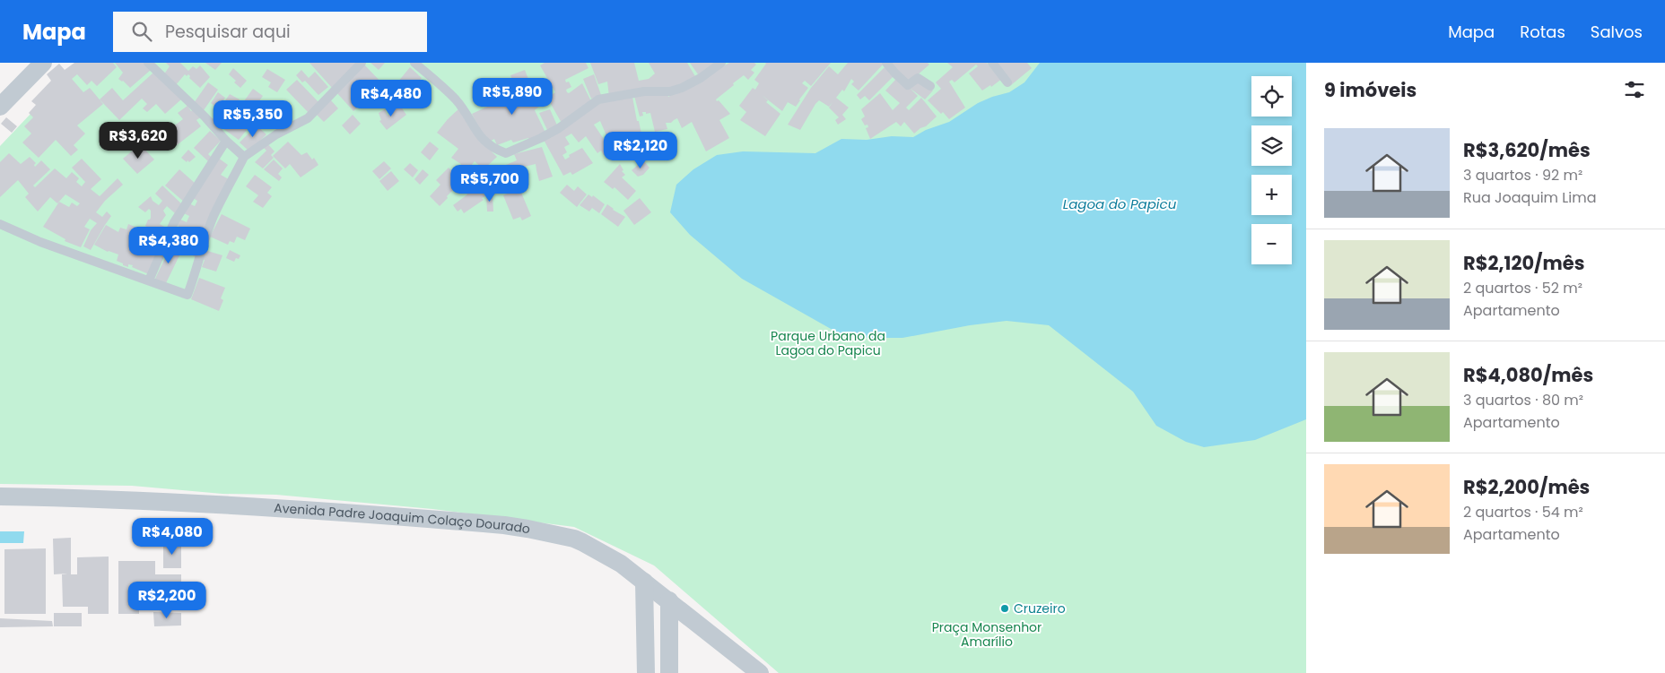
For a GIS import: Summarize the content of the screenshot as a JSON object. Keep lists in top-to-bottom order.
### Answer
{
  "streets": {
    "street": ["Avenida Padre Joaquim Colaço Dourado"]
  },
  "water": ["Lagoa do Papicu"],
  "parks": ["Parque Urbano da Lagoa do Papicu", "Praça Monsenhor Amarílio"],
  "places": ["Cruzeiro"],
  "page": {
    "header": "Mapa",
    "search": "Pesquisar aqui",
    "nav": ["Mapa", "Rotas", "Salvos"],
    "heading": "9 imóveis",
    "map_buttons": ["+", "−"],
    "price": [
      "R$5,890",
      "R$4,480",
      "R$5,350",
      "R$3,620",
      "R$2,120",
      "R$5,700",
      "R$4,380",
      "R$4,080",
      "R$2,200"
    ],
    "list": [
      {
        "name": "R$3,620/mês",
        "note": "3 quartos · 92 m² · Rua Joaquim Lima"
      },
      {
        "name": "R$2,120/mês",
        "note": "2 quartos · 52 m² · Apartamento"
      },
      {
        "name": "R$4,080/mês",
        "note": "3 quartos · 80 m² · Apartamento"
      },
      {
        "name": "R$2,200/mês",
        "note": "2 quartos · 54 m² · Apartamento"
      }
    ]
  }
}
